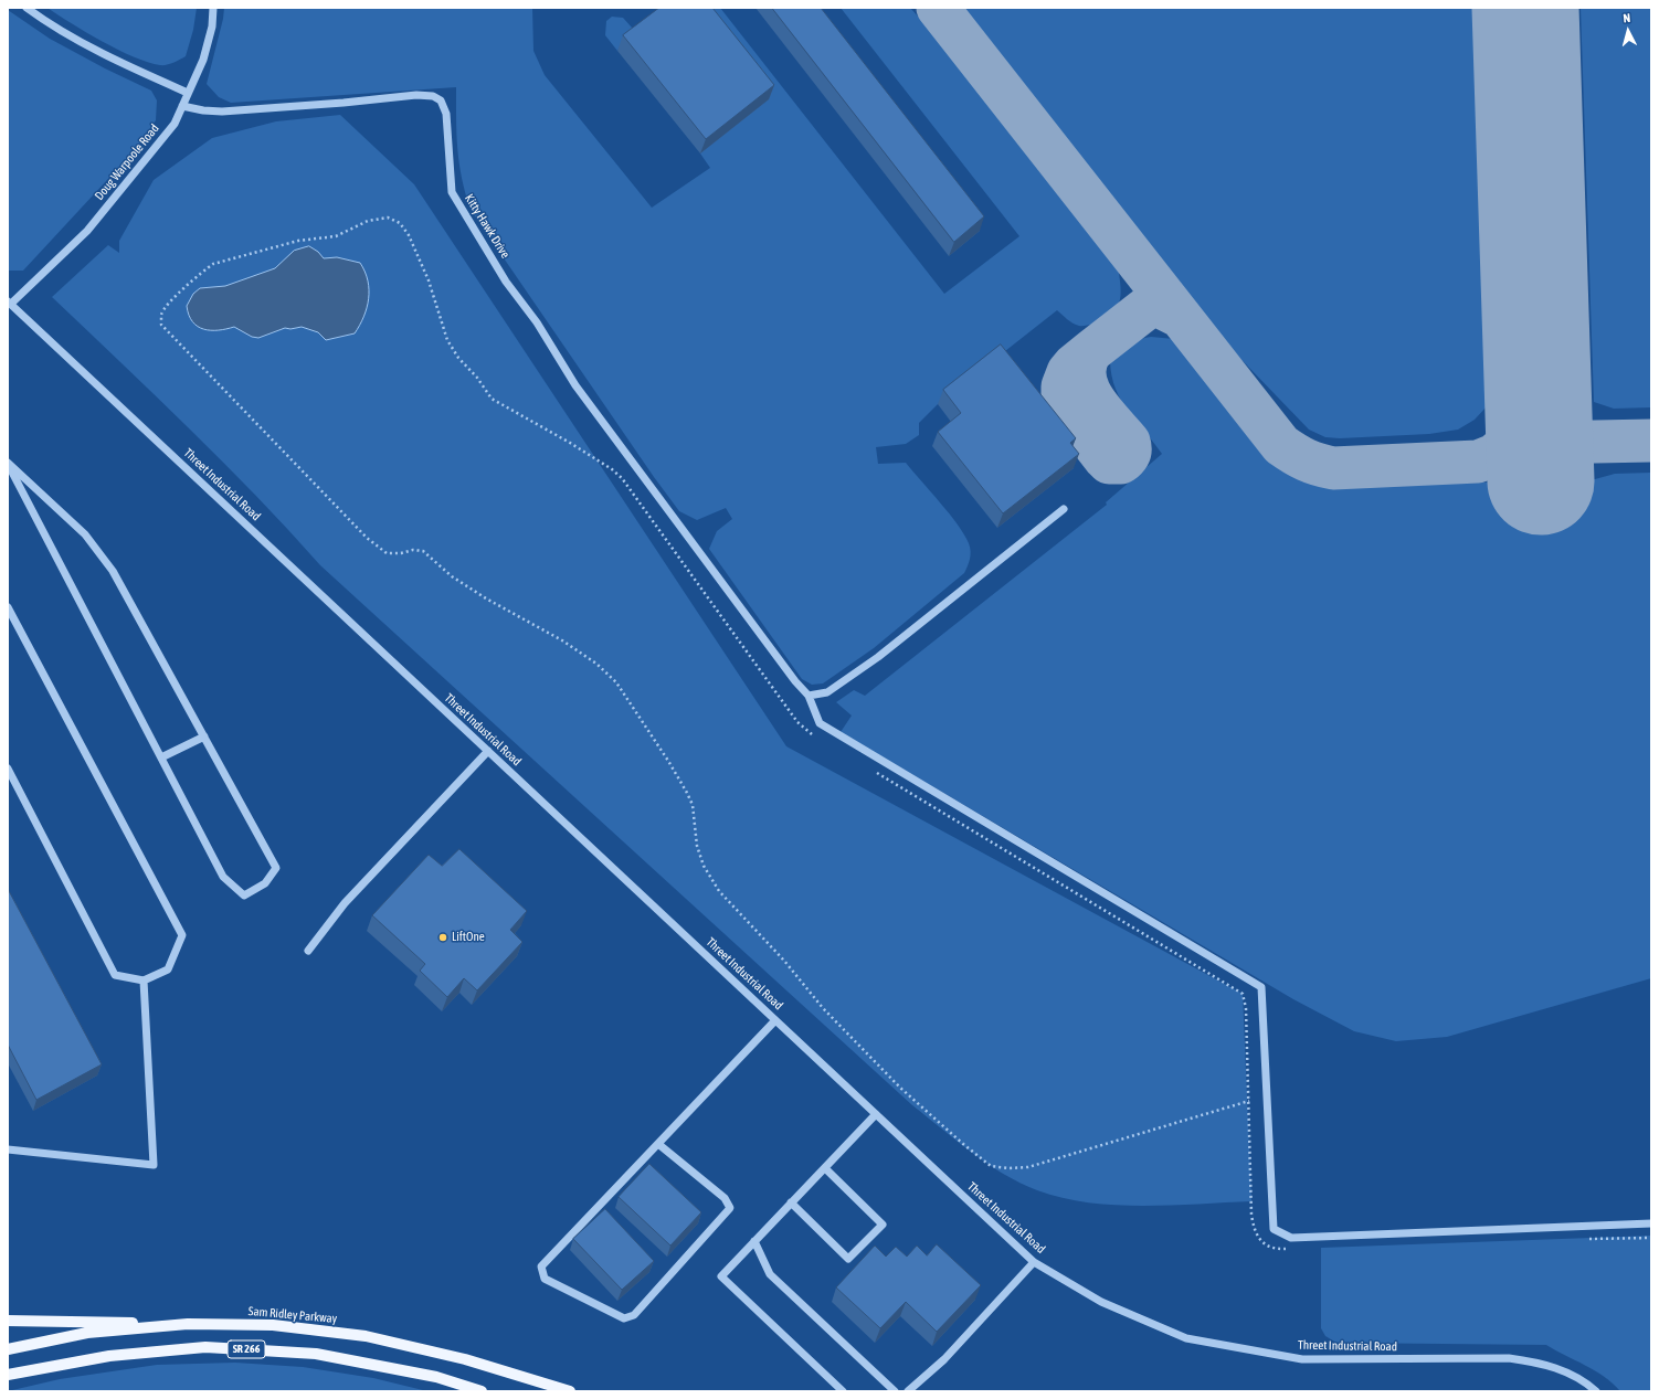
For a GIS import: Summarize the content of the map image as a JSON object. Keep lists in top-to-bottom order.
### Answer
{
  "streets": {
    "main road": ["Sam Ridley Parkway", "SR 266"],
    "street": ["Doug Warpoole Road", "Kitty Hawk Drive", "Threet Industrial Road"]
  },
  "crossings": [
    ["Doug Warpoole Road", "Kitty Hawk Drive"],
    ["Doug Warpoole Road", "Threet Industrial Road"]
  ],
  "places": ["LiftOne"],
  "north": "top"
}
